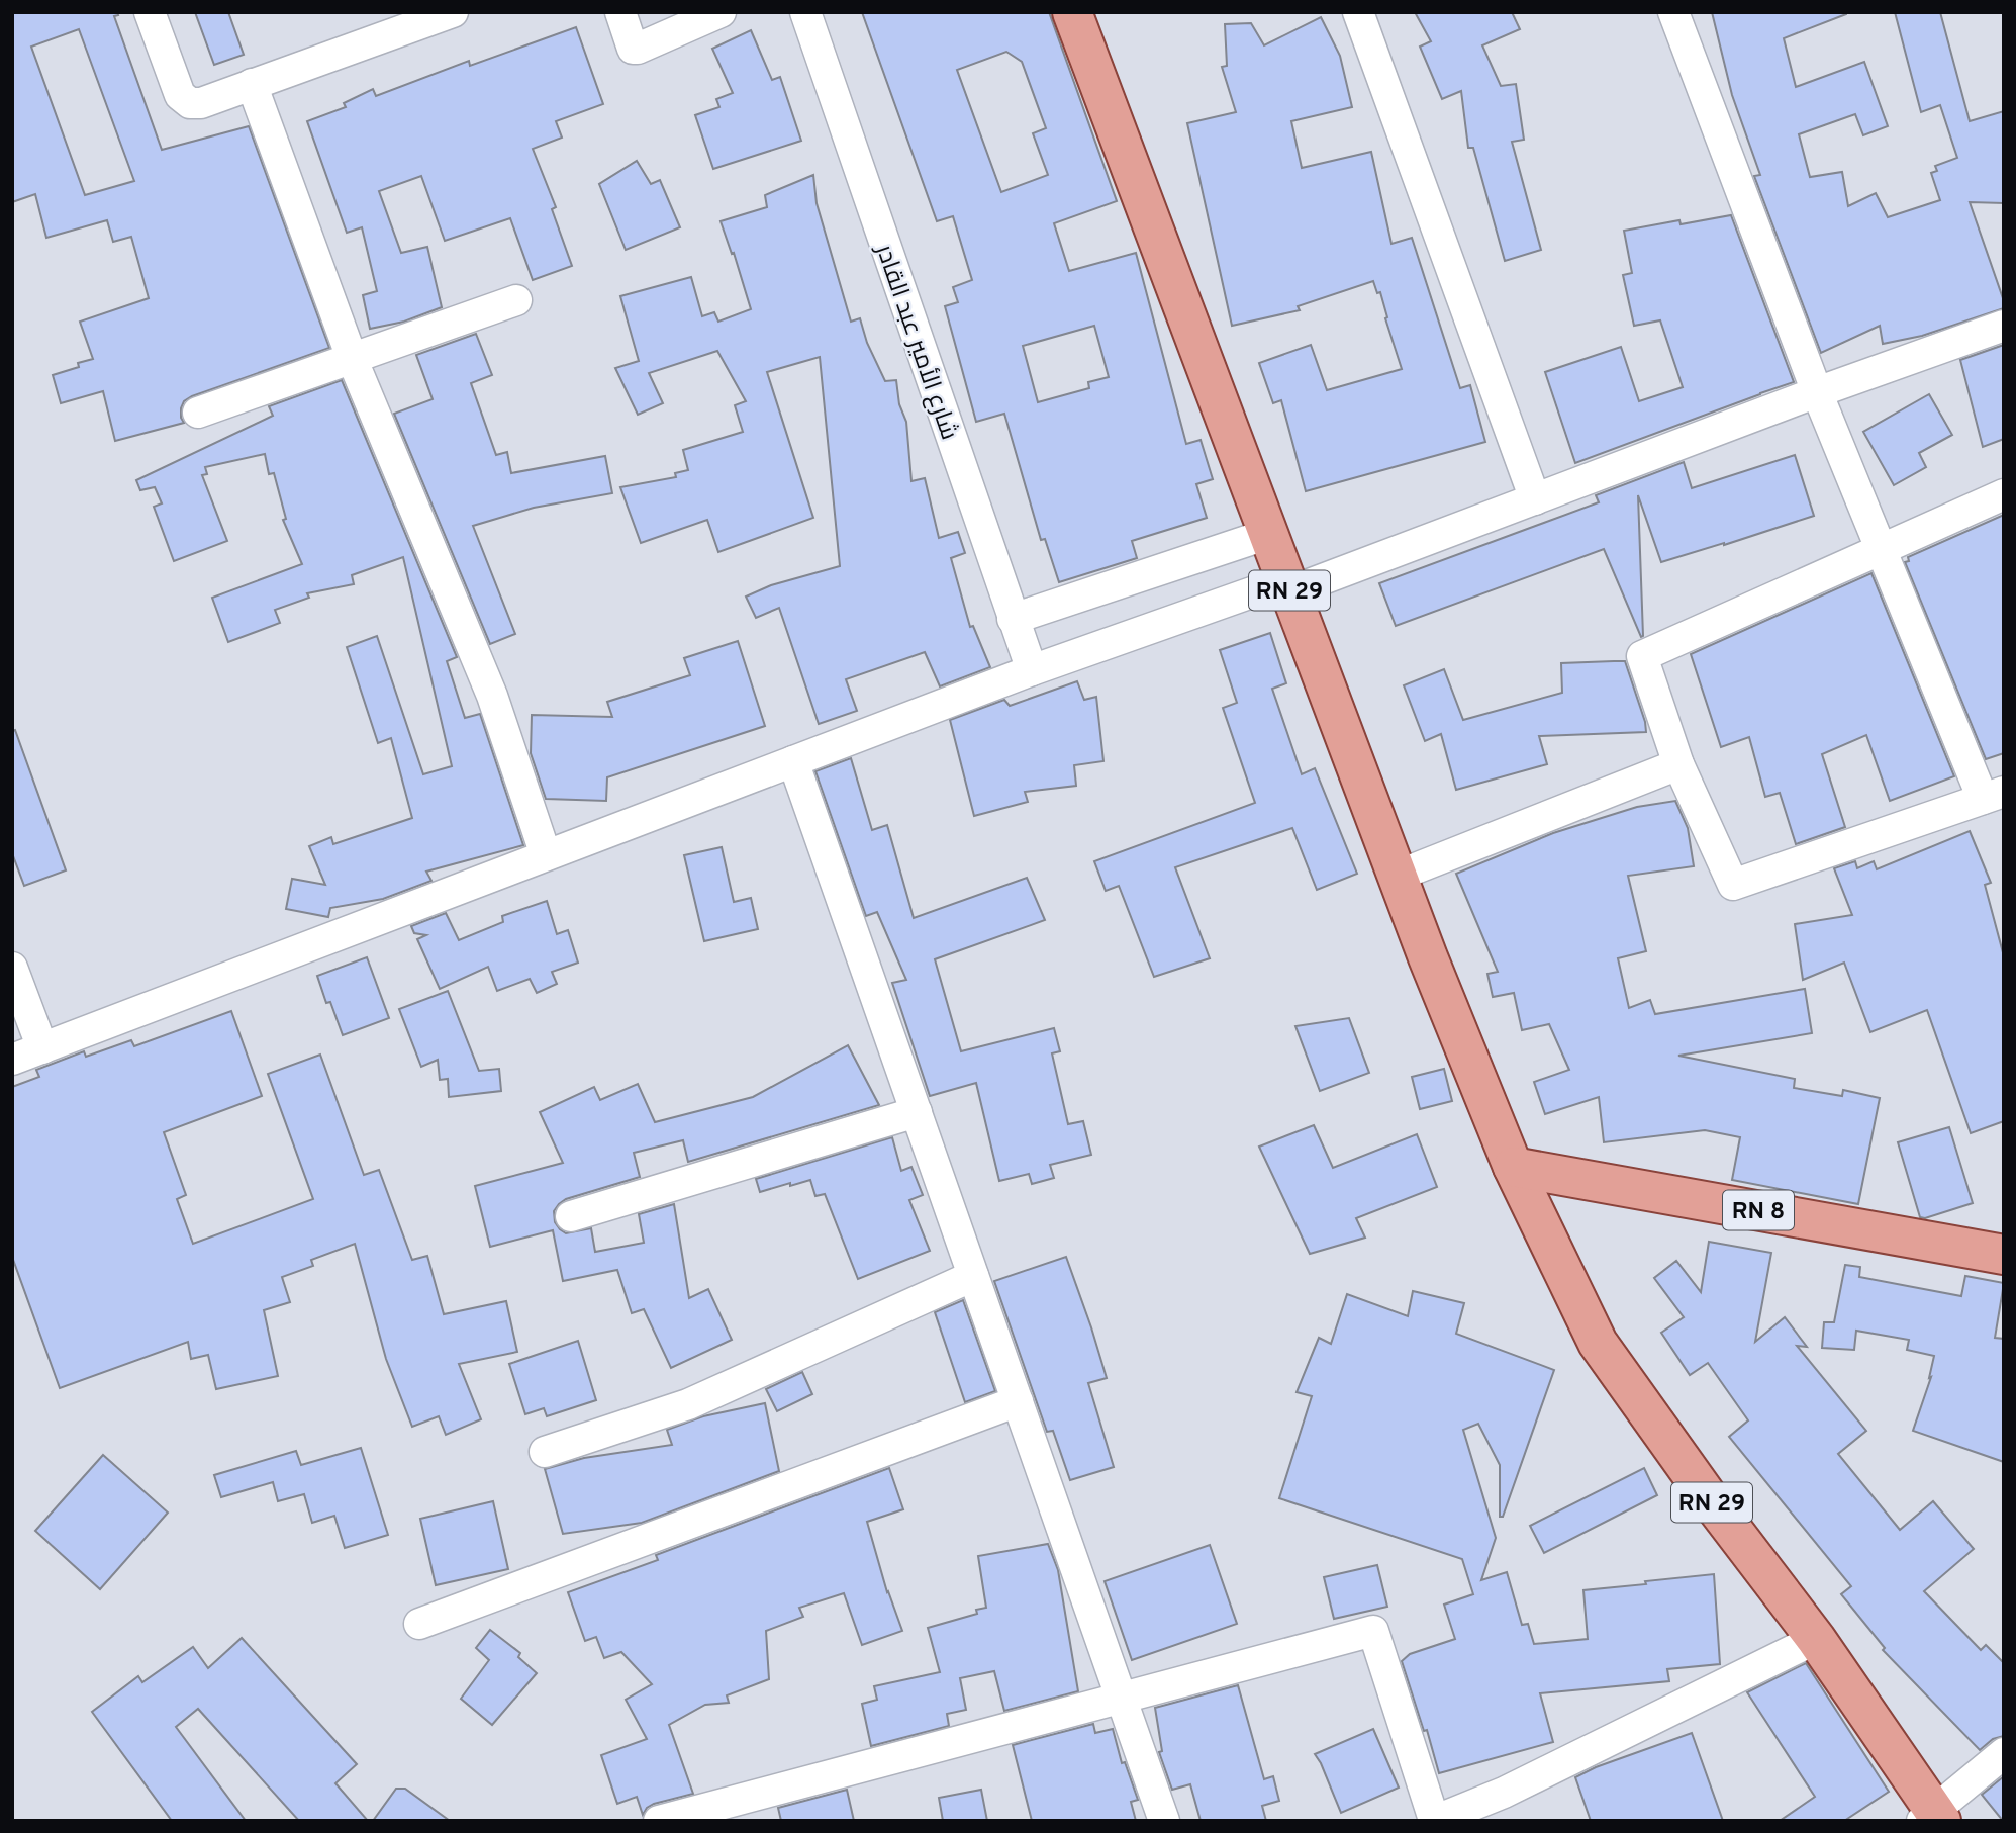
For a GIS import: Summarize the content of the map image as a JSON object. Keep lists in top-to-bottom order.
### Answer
{
  "streets": {
    "main road": ["RN 29", "RN 8"],
    "street": ["شارع الأمير عبد القادر"]
  },
  "crossings": [
    ["RN 29", "RN 8"]
  ]
}
